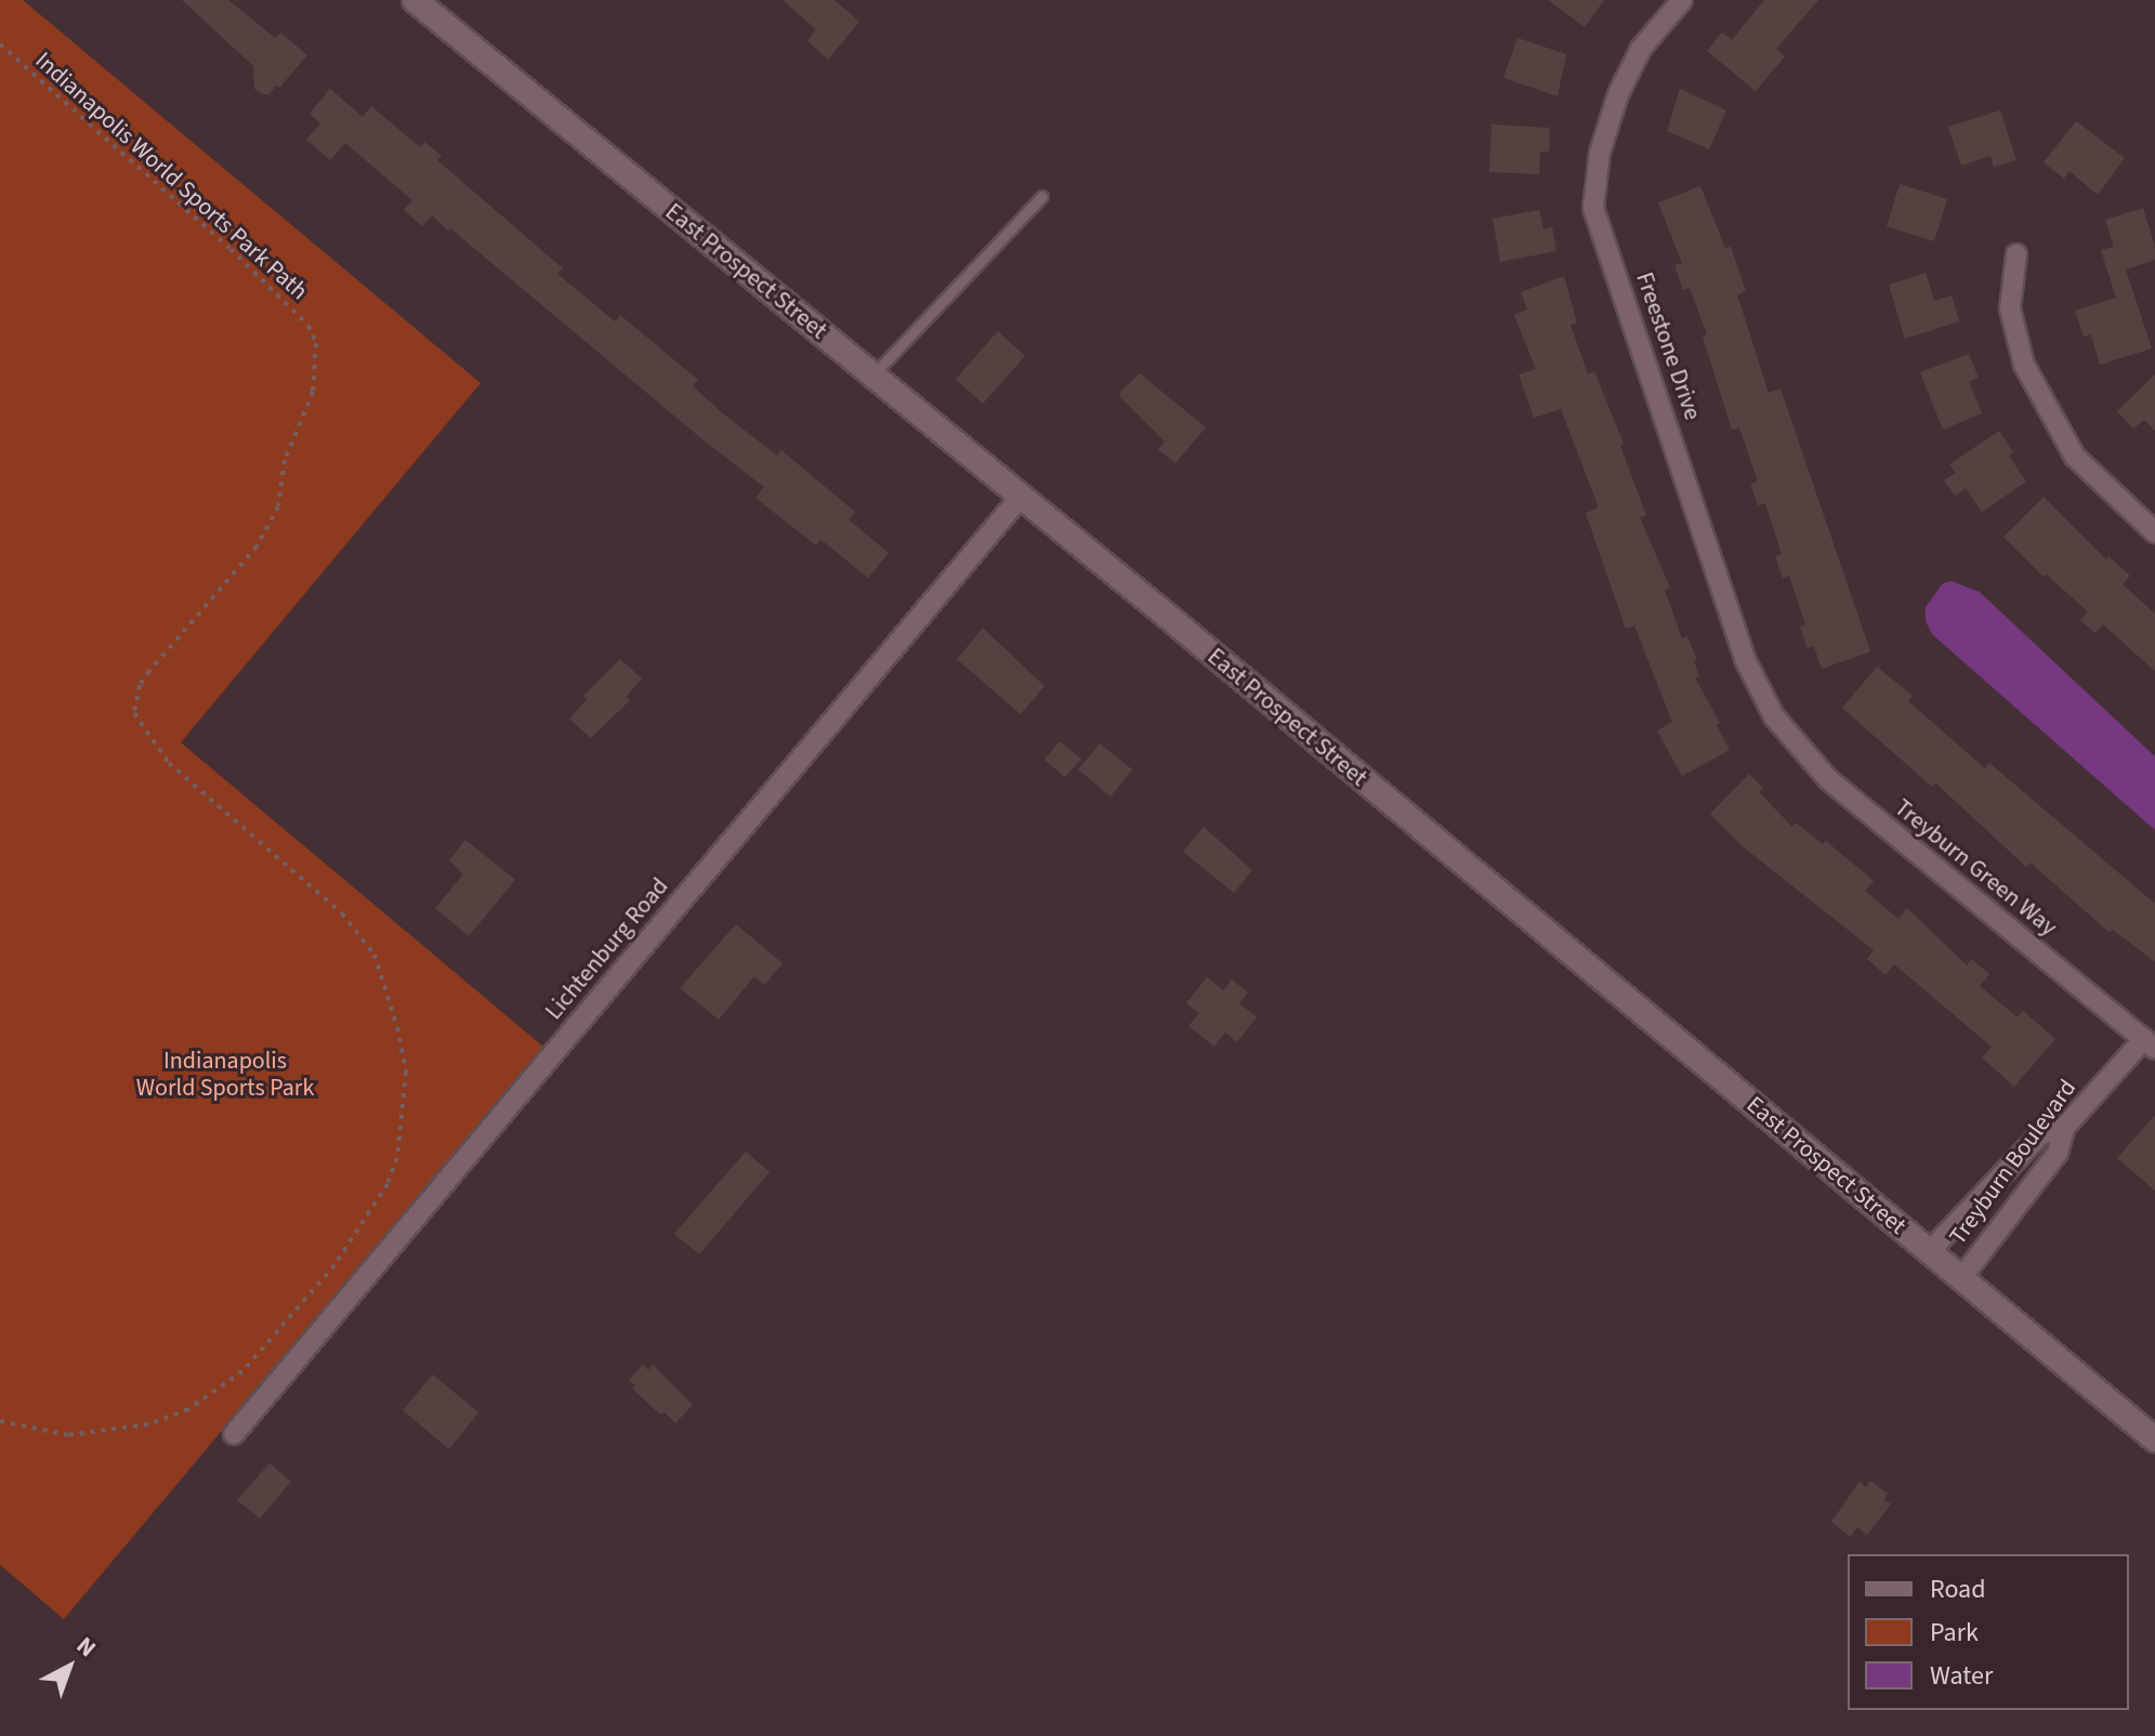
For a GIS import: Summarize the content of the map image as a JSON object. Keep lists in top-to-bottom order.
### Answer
{
  "streets": {
    "street": [
      "East Prospect Street",
      "Freestone Drive",
      "Treyburn Green Way",
      "Lichtenburg Road",
      "Treyburn Boulevard"
    ],
    "path": ["Indianapolis World Sports Park Path"]
  },
  "crossings": [
    ["East Prospect Street", "Lichtenburg Road"],
    ["East Prospect Street", "Treyburn Boulevard"],
    ["Freestone Drive", "Treyburn Green Way"],
    ["Treyburn Green Way", "Treyburn Boulevard"]
  ],
  "parks": ["Indianapolis World Sports Park"],
  "legend": ["Road", "Park", "Water"],
  "north": "top right"
}
